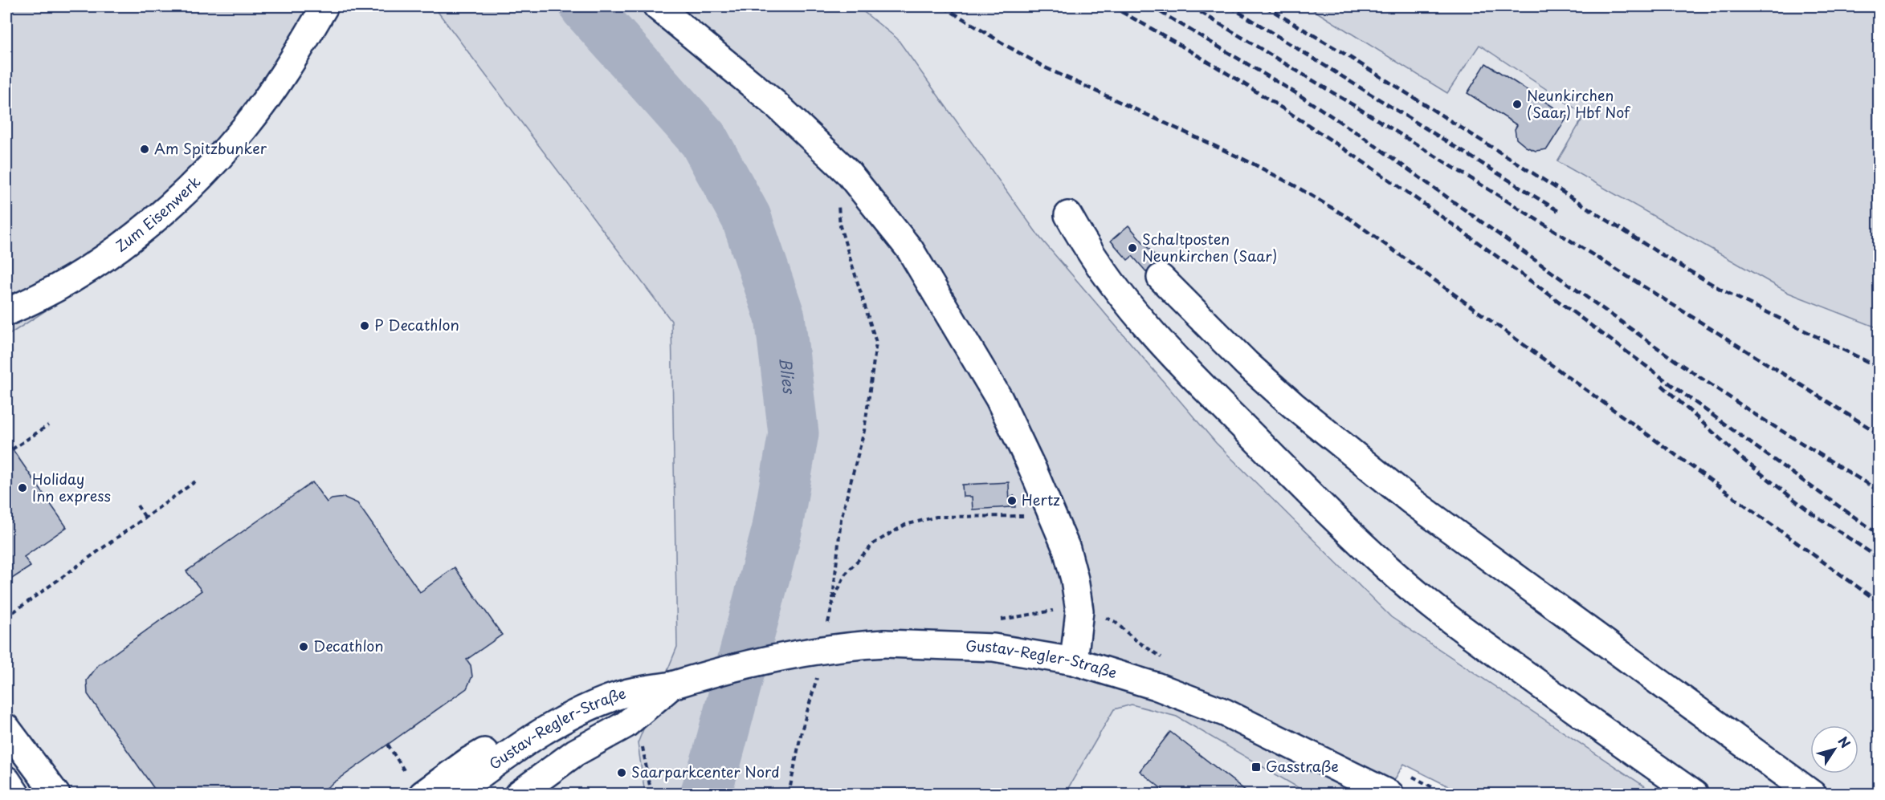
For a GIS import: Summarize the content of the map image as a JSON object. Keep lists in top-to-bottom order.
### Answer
{
  "streets": {
    "main road": ["Zum Eisenwerk", "Gustav-Regler-Straße"]
  },
  "water": ["Blies"],
  "places": {
    "other": [
      "Neunkirchen (Saar) Hbf Nof",
      "Am Spitzbunker",
      "Schaltposten Neunkirchen (Saar)",
      "P Decathlon",
      "Holiday Inn express",
      "Hertz",
      "Decathlon",
      "Saarparkcenter Nord"
    ],
    "transit": ["Gasstraße"]
  },
  "north": "top right"
}
